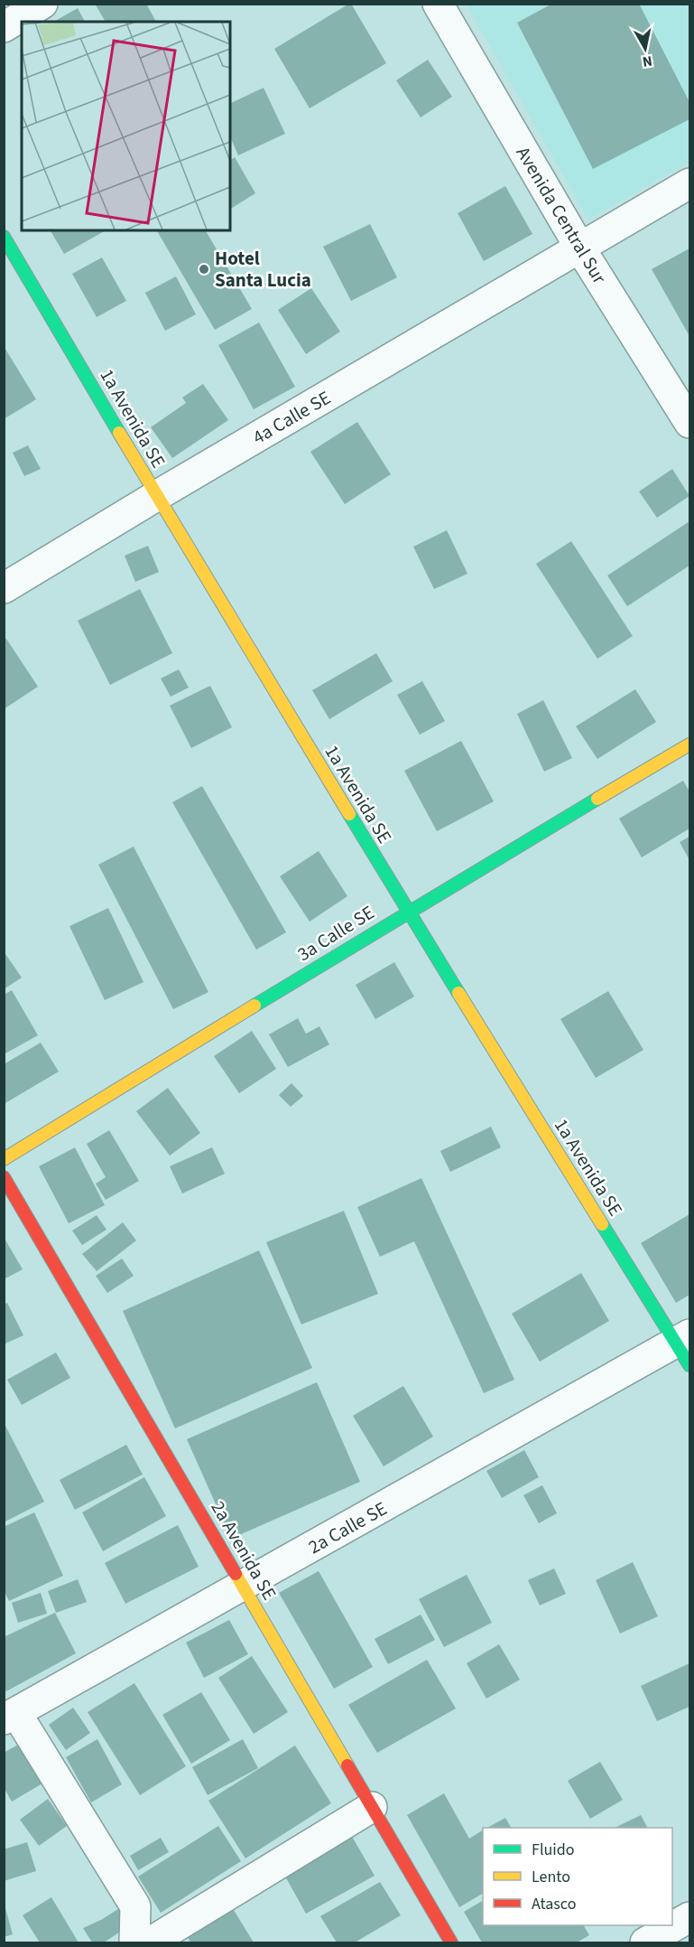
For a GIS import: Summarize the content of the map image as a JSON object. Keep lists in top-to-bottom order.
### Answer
{
  "streets": {
    "street": [
      "Avenida Central Sur",
      "4a Calle SE",
      "1a Avenida SE",
      "3a Calle SE",
      "2a Calle SE",
      "2a Avenida SE"
    ]
  },
  "crossings": [
    ["Avenida Central Sur", "4a Calle SE"],
    ["4a Calle SE", "1a Avenida SE"],
    ["1a Avenida SE", "3a Calle SE"],
    ["1a Avenida SE", "2a Calle SE"],
    ["2a Calle SE", "2a Avenida SE"]
  ],
  "places": ["Hotel Santa Lucia"],
  "legend": ["Fluido", "Lento", "Atasco"],
  "north": "bottom"
}
